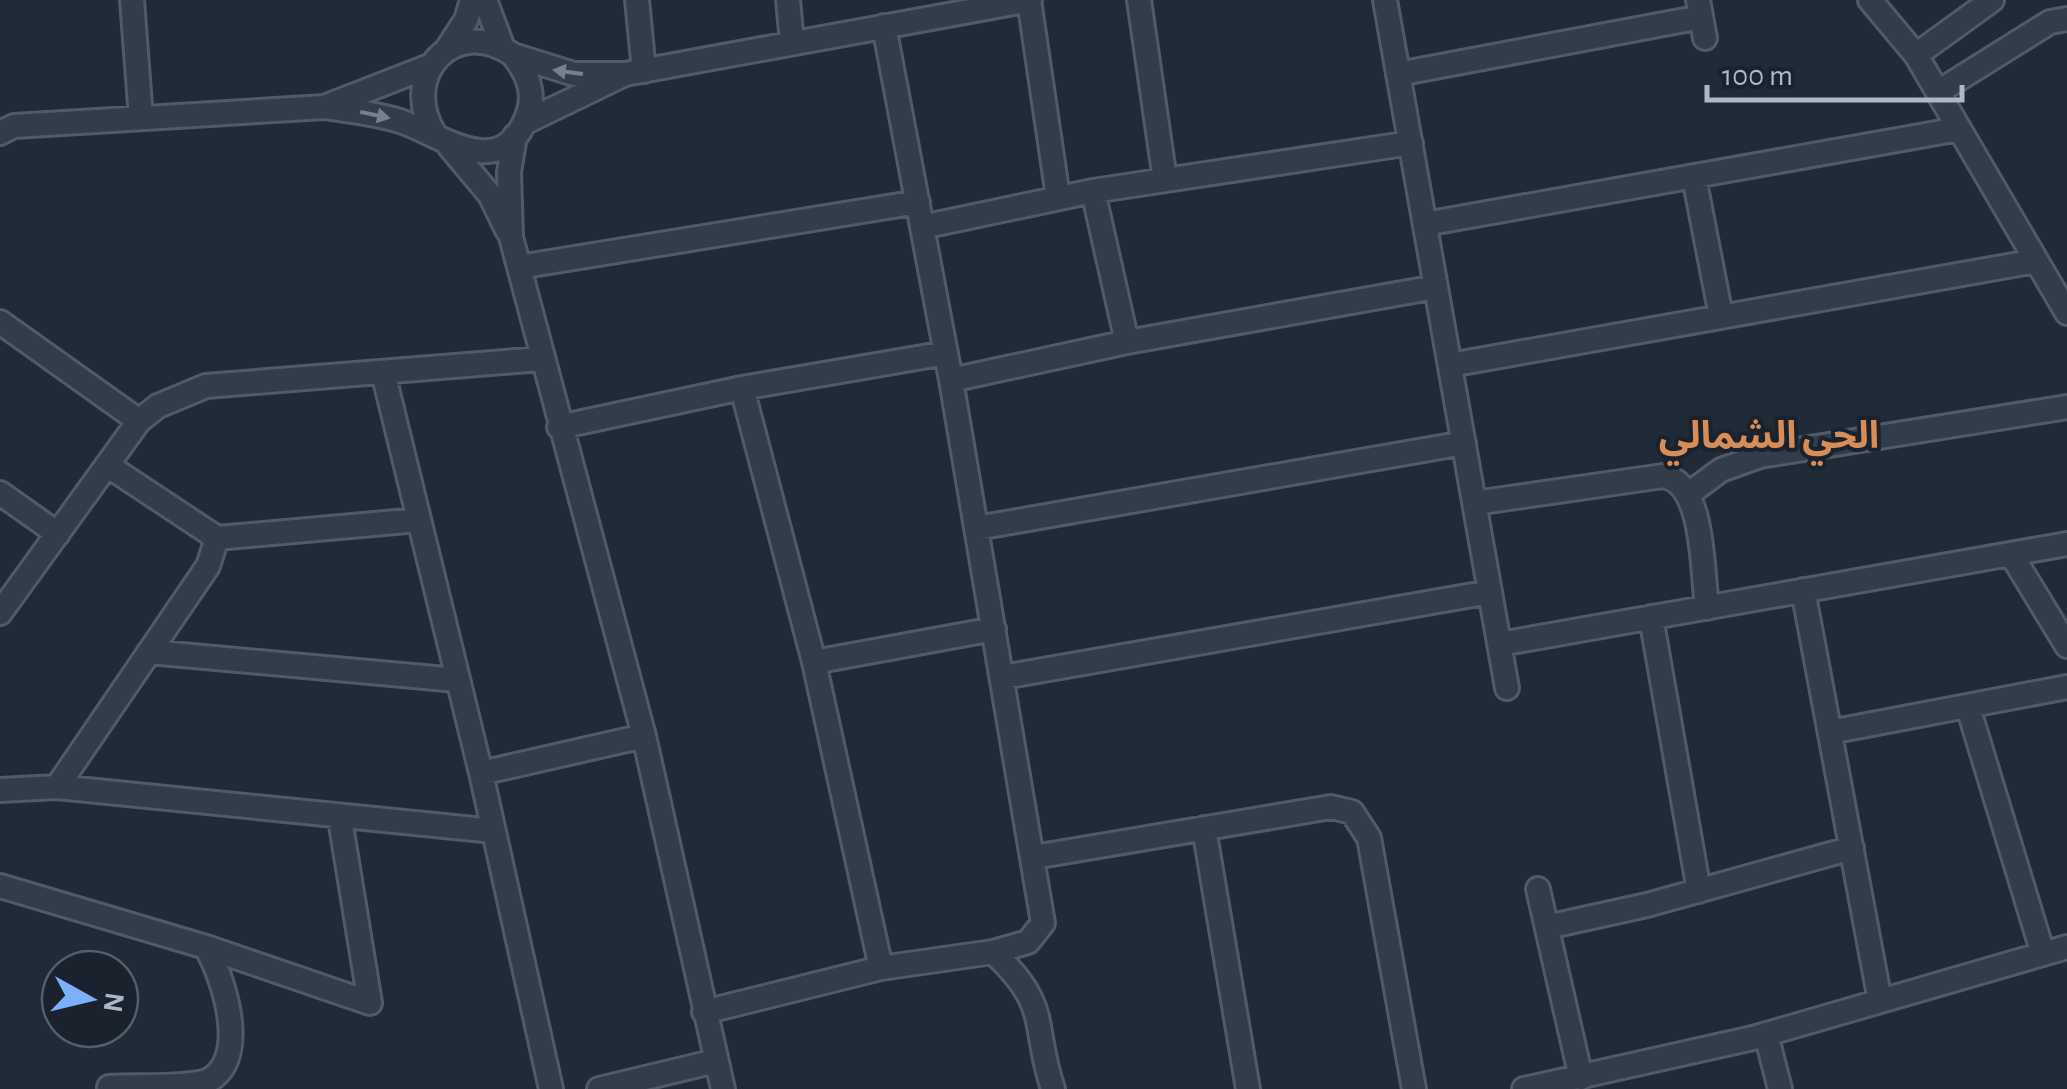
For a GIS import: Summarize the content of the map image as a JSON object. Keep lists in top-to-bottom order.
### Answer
{
  "districts": ["الحي الشمالي"],
  "scale_bar": "100 m",
  "north": "right"
}
